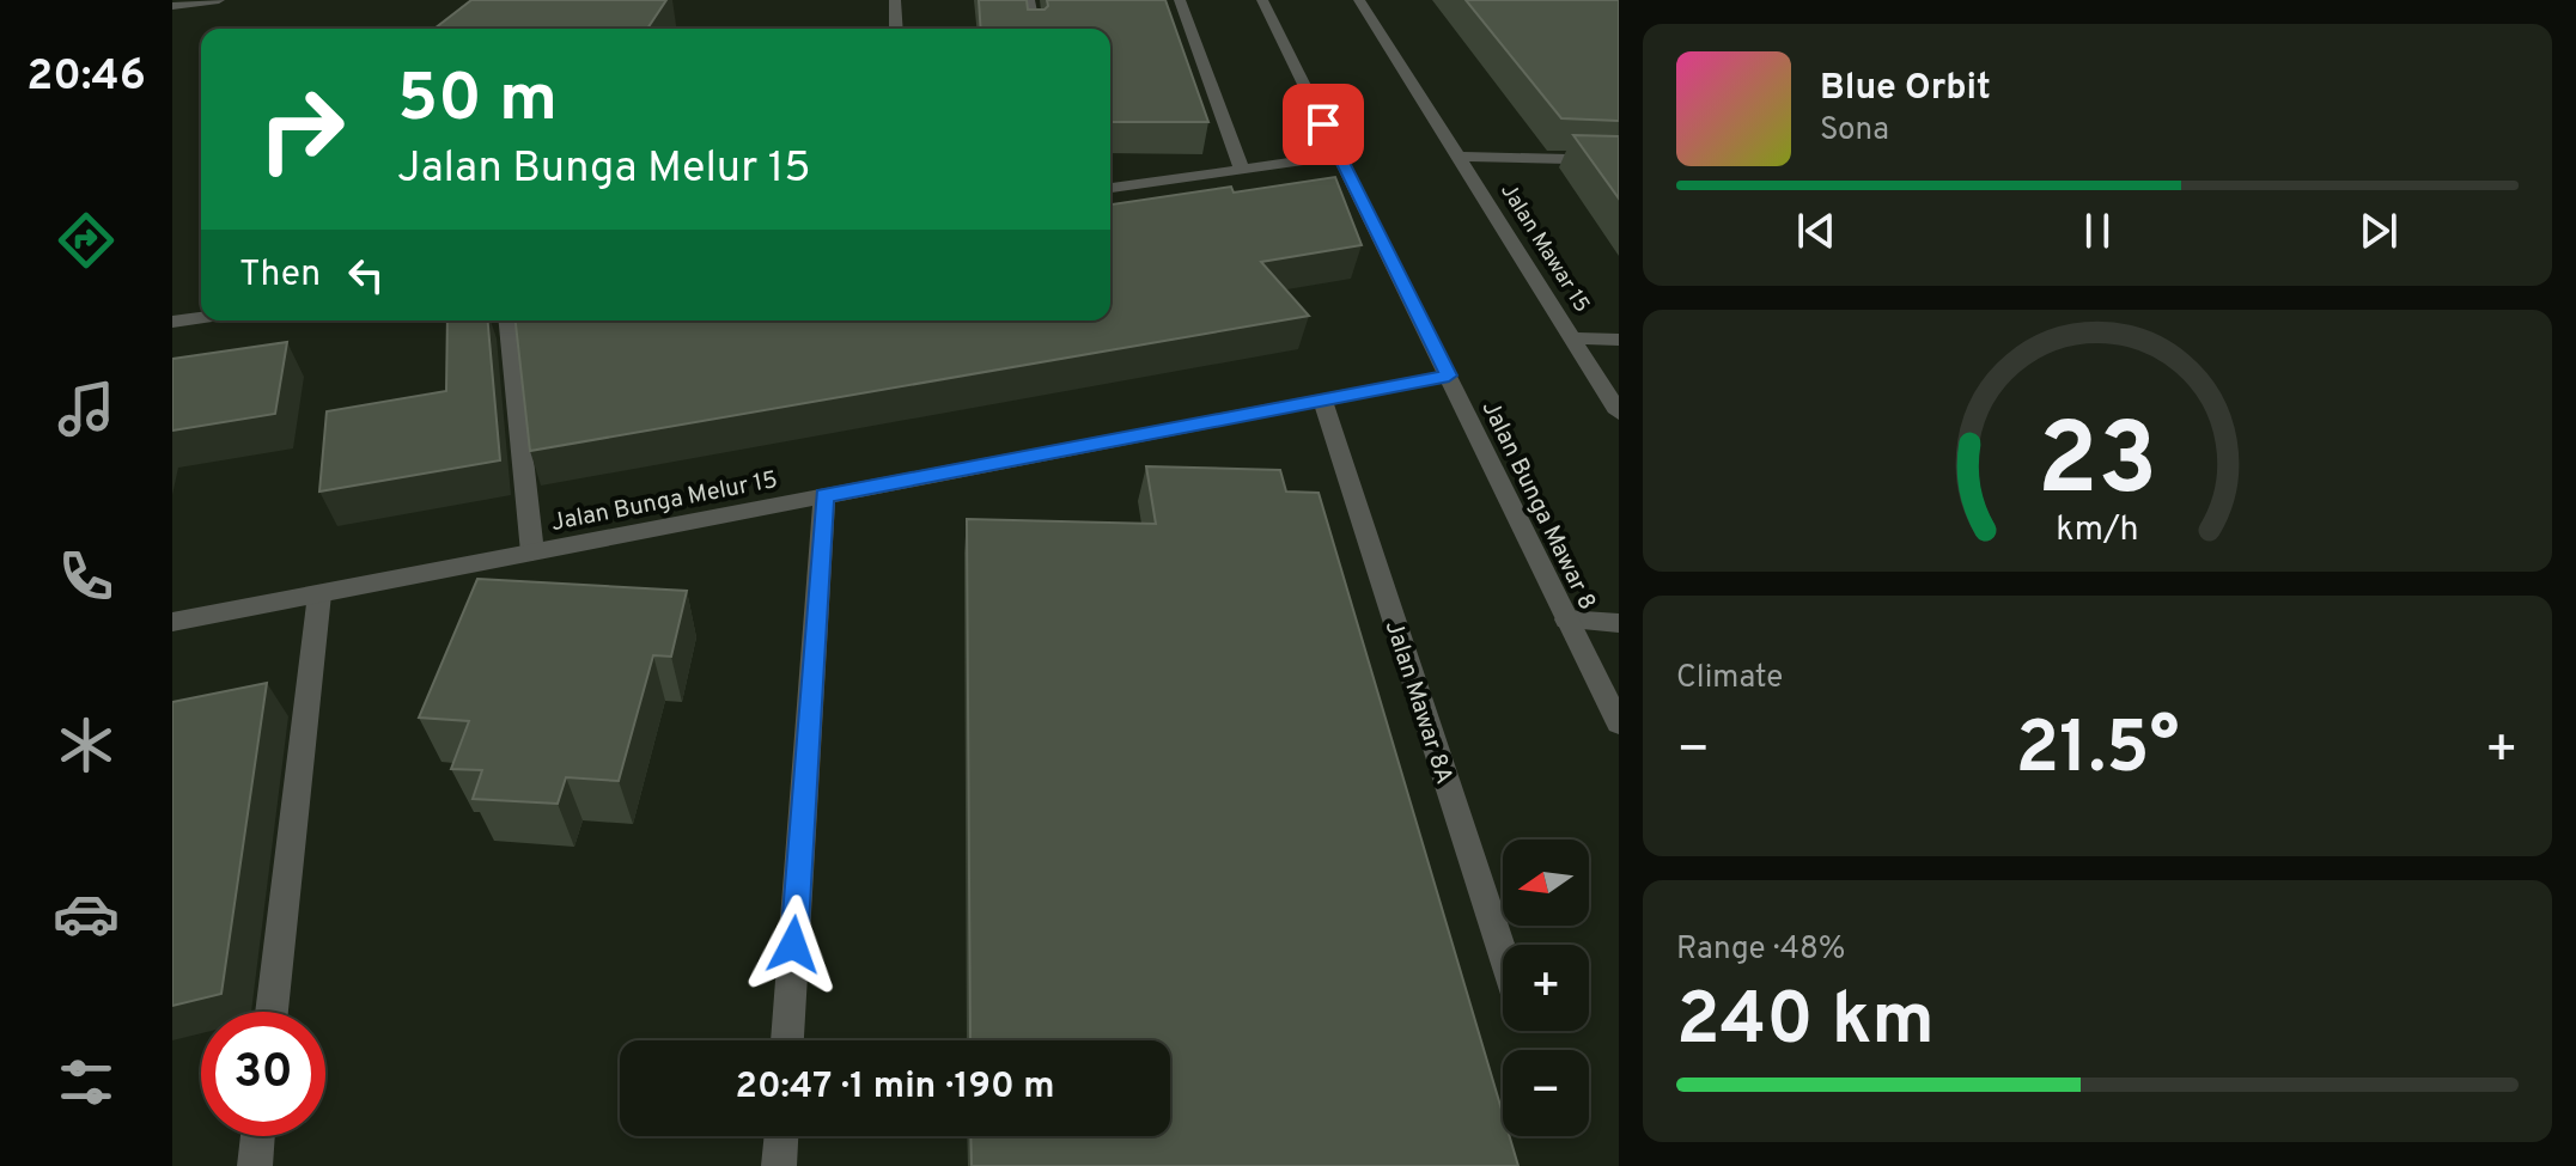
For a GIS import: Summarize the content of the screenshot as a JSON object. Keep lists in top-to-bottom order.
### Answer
{
  "streets": {
    "street": [
      "Jalan Mawar 15",
      "Jalan Bunga Melur 15",
      "Jalan Bunga Mawar 8",
      "Jalan Mawar 8A"
    ]
  },
  "crossings": [
    ["Jalan Bunga Melur 15", "Jalan Bunga Mawar 8"],
    ["Jalan Bunga Melur 15", "Jalan Mawar 8A"]
  ],
  "north": "left",
  "page": {
    "tabs": "20:46",
    "turn": ["50 m", "Jalan Bunga Melur 15"],
    "song": ["Blue Orbit", "Sona"],
    "then": "Then",
    "tile": [
      "Climate",
      ["Range · 48%", "240 km"]
    ],
    "heat": ["−", "21.5°", "+"],
    "map_buttons": ["+", "−"],
    "limit": "30",
    "trip": "20:47 · 1 min · 190 m",
    "gauge": ["23", "km/h"]
  }
}
